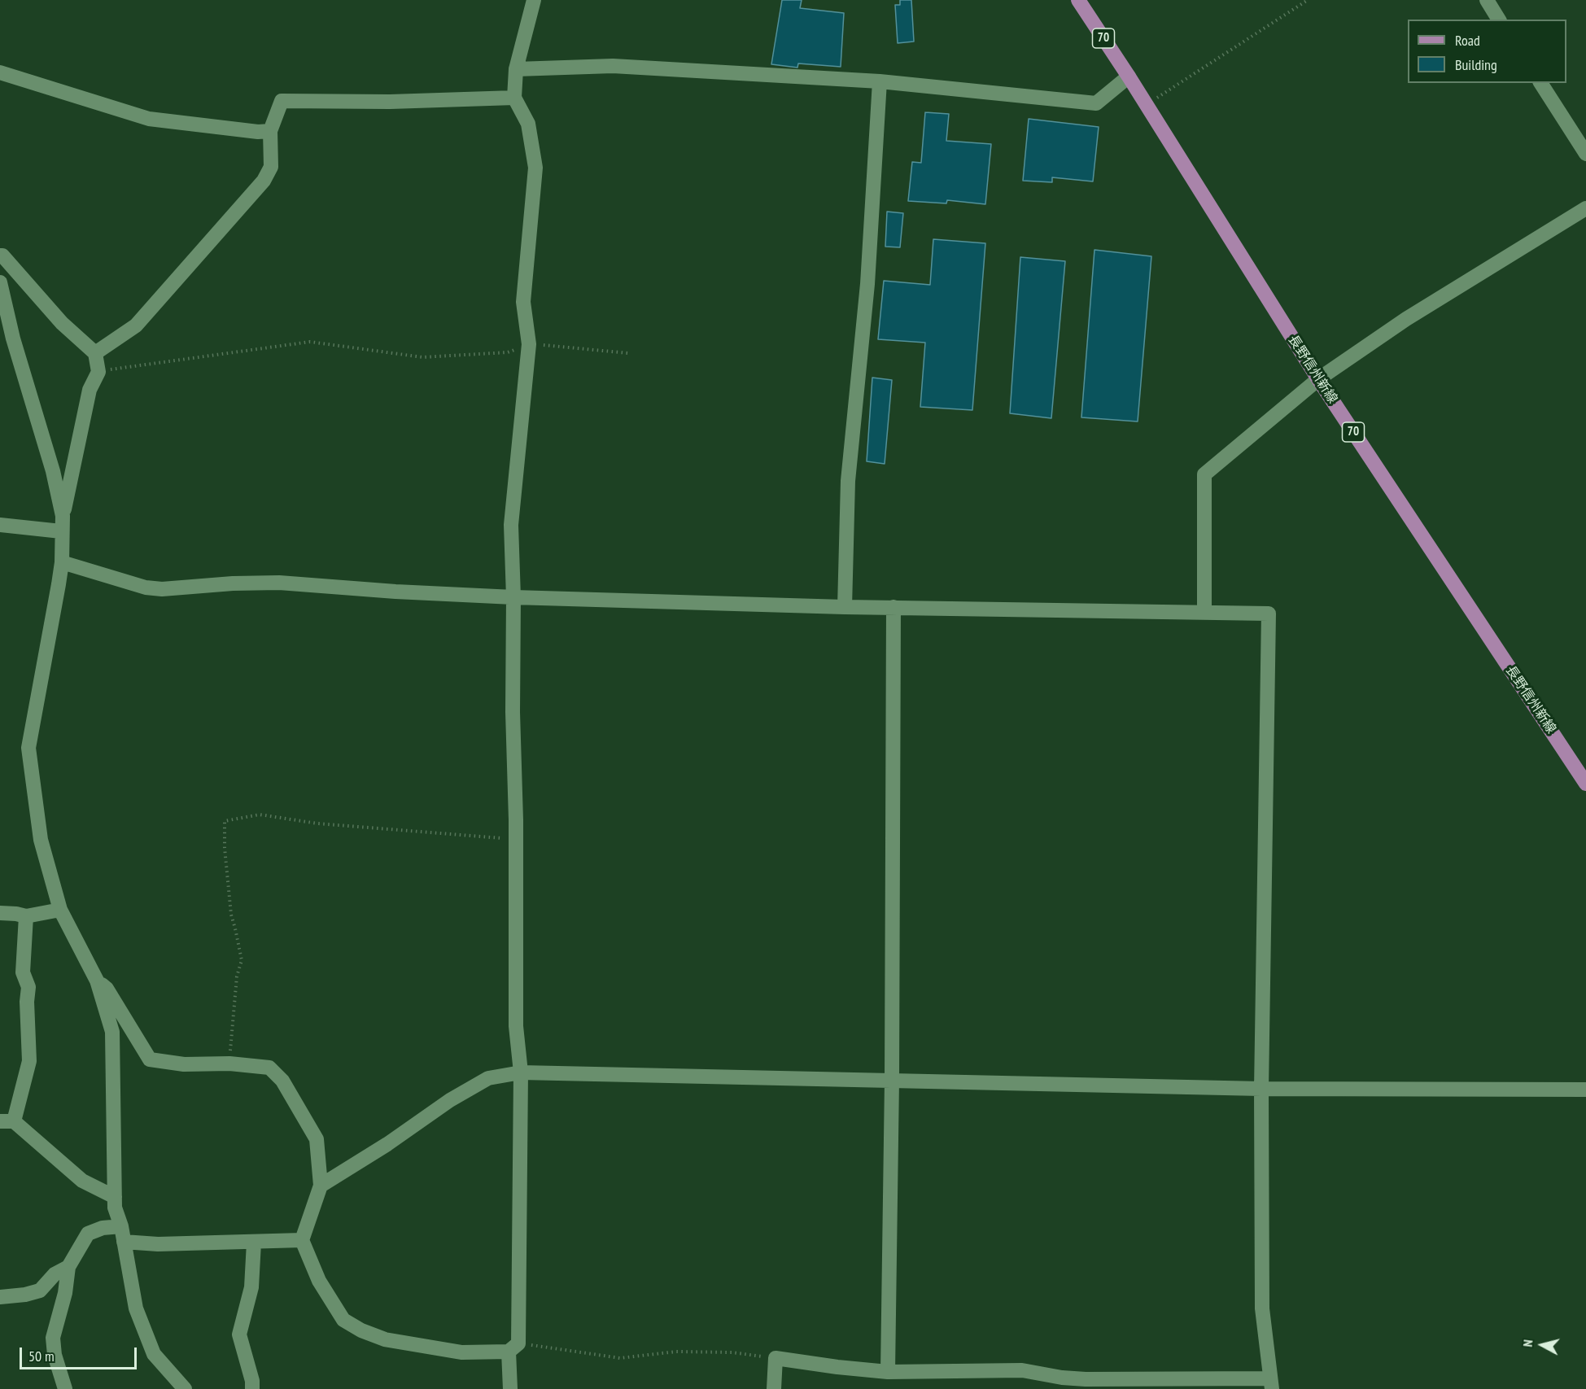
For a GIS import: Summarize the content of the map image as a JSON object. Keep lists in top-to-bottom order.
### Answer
{
  "streets": {
    "main road": ["70", "長野信州新線"]
  },
  "legend": ["Road", "Building"],
  "scale_bar": "50 m",
  "north": "left"
}
